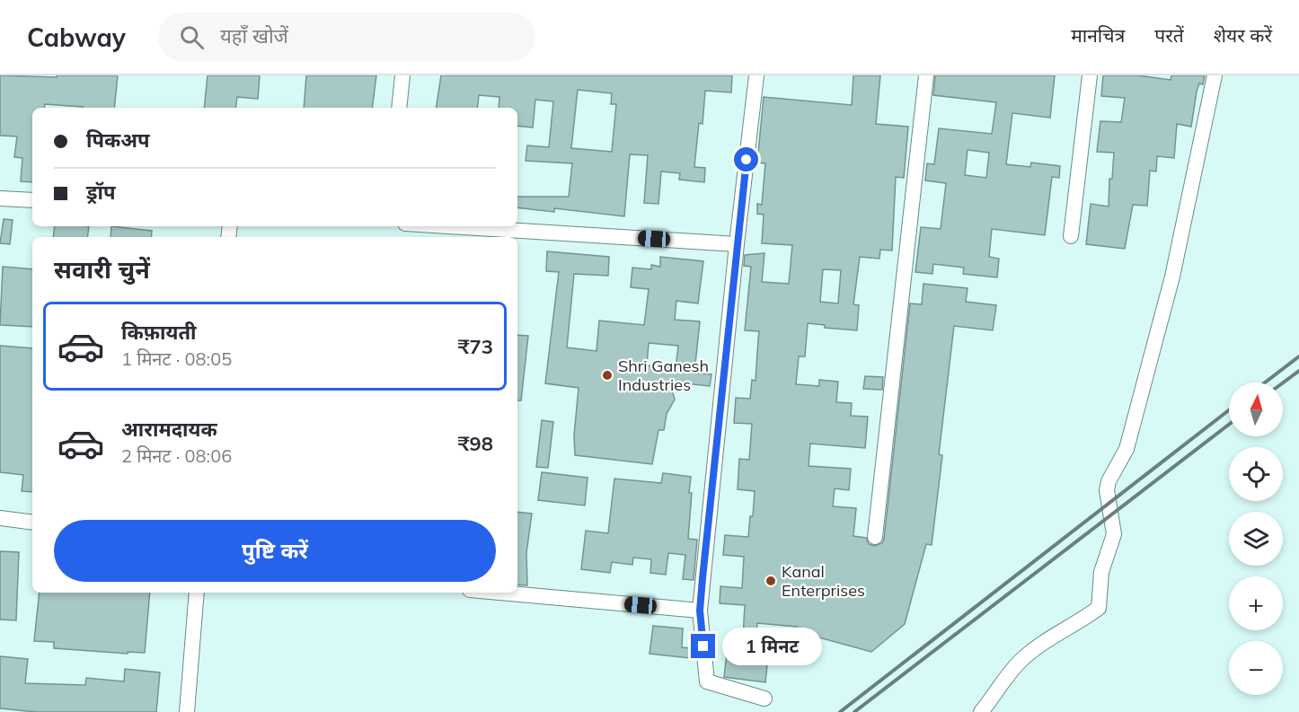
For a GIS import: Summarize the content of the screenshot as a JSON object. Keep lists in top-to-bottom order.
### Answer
{
  "places": ["Shri Ganesh Industries", "Kanal Enterprises"],
  "north": "top",
  "page": {
    "header": "Cabway",
    "search": "यहाँ खोजें",
    "nav": ["मानचित्र", "परतें", "शेयर करें"],
    "banner": ["पिकअप", "ड्रॉप"],
    "heading": "सवारी चुनें",
    "list": [
      {
        "name": "किफ़ायती",
        "note": "1 मिनट · 08:05",
        "value": "₹73"
      },
      {
        "name": "आरामदायक",
        "note": "2 मिनट · 08:06",
        "value": "₹98"
      }
    ],
    "map_buttons": ["+", "−"],
    "buttons": "पुष्टि करें",
    "bubble": "1 मिनट"
  }
}
